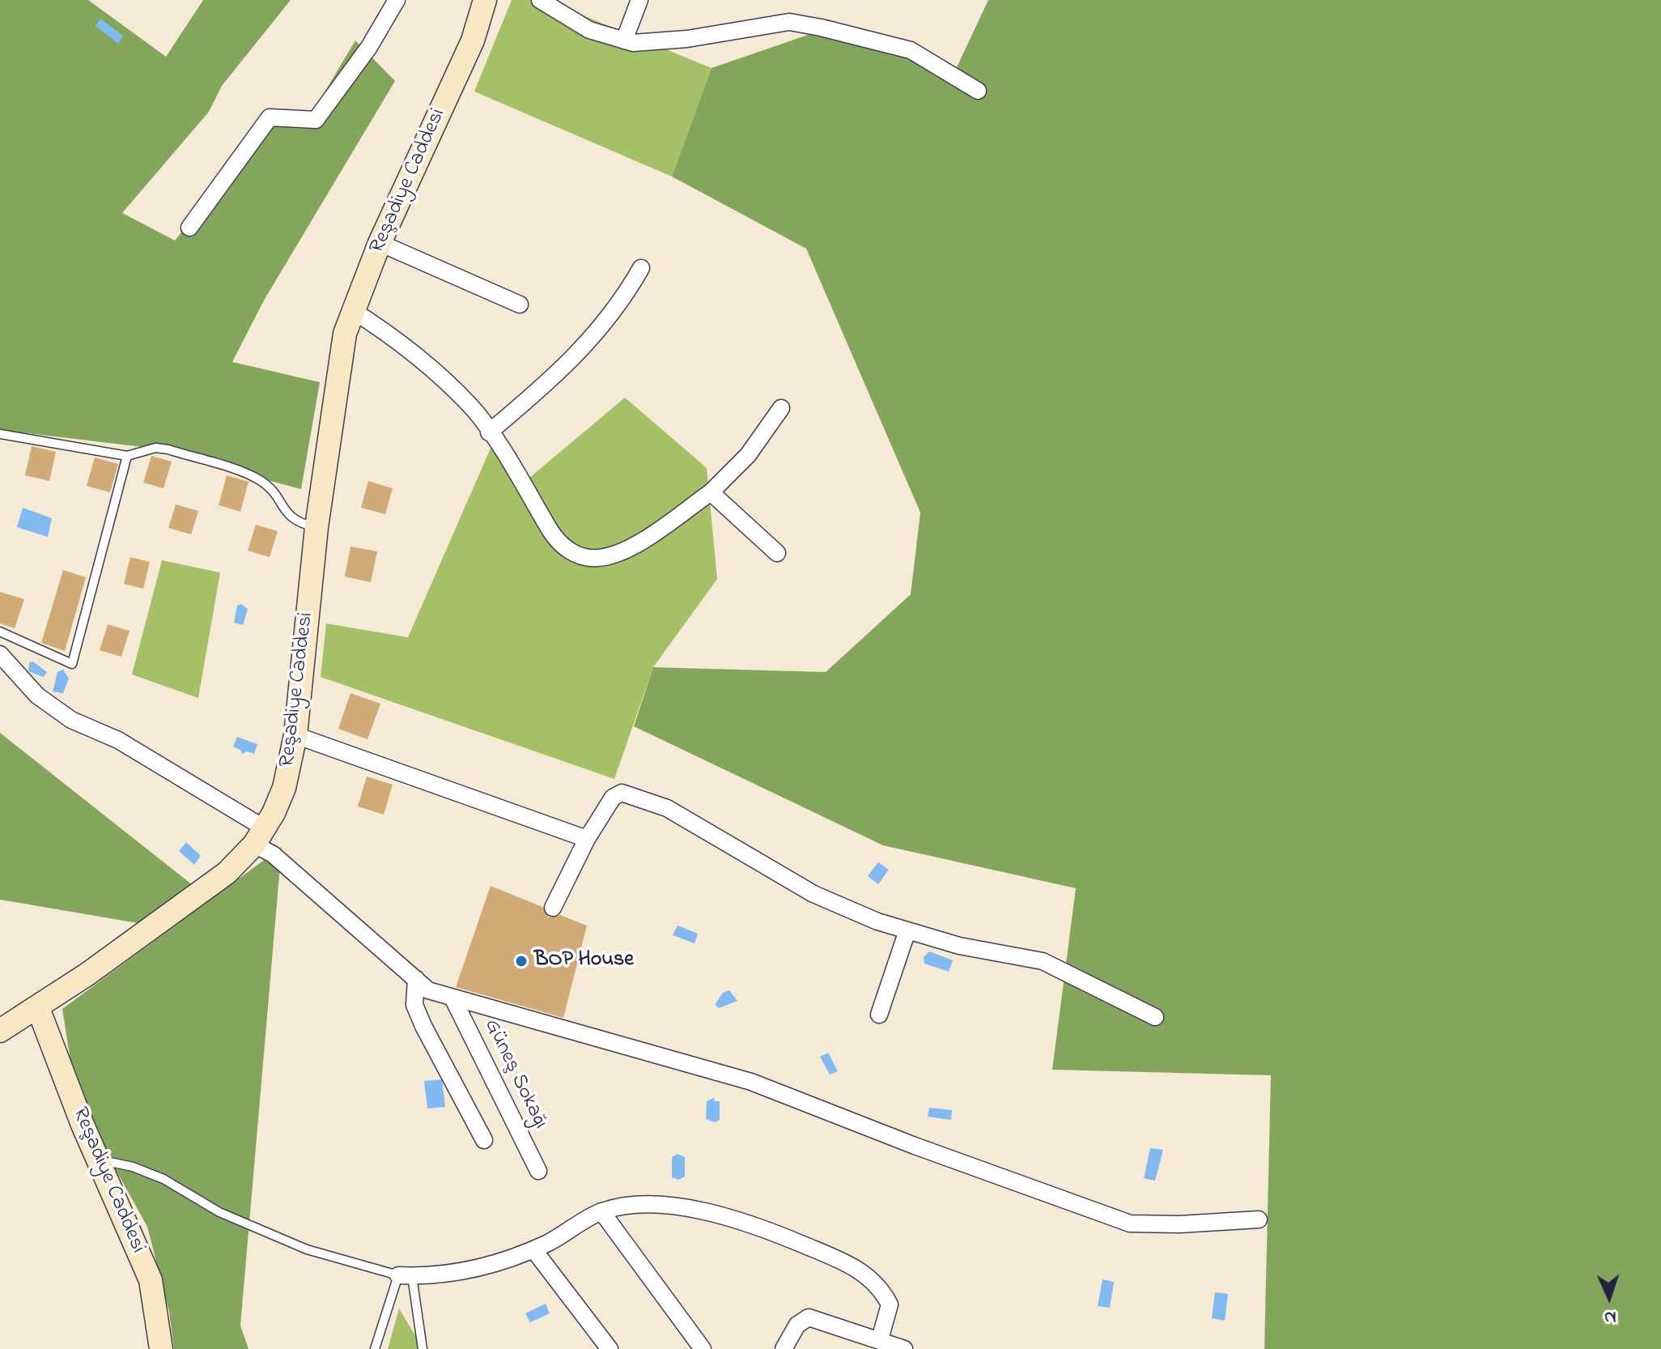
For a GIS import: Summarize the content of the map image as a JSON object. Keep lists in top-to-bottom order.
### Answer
{
  "streets": {
    "street": ["Reşadiye Caddesi", "Güneş Sokağı"]
  },
  "places": ["BOP House"],
  "north": "bottom"
}
